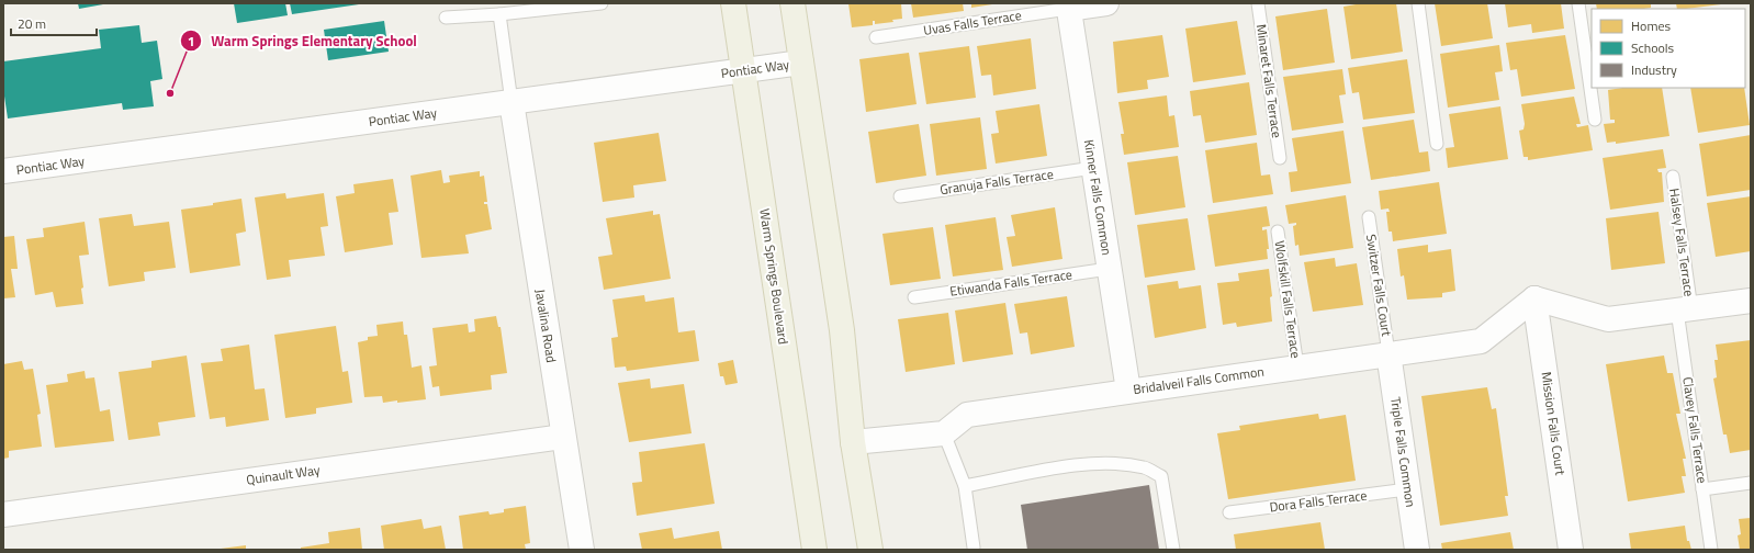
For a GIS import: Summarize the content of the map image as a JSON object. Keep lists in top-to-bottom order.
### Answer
{
  "streets": {
    "main road": ["Warm Springs Boulevard"],
    "street": [
      "Pontiac Way",
      "Kinner Falls Common",
      "Javalina Road",
      "Bridalveil Falls Common",
      "Mission Falls Court",
      "Triple Falls Common",
      "Quinault Way"
    ],
    "lane": [
      "Uvas Falls Terrace",
      "Minaret Falls Terrace",
      "Granuja Falls Terrace",
      "Halsey Falls Terrace",
      "Etiwanda Falls Terrace",
      "Switzer Falls Court",
      "Wolfskill Falls Terrace",
      "Clavey Falls Terrace",
      "Dora Falls Terrace"
    ]
  },
  "crossings": [
    ["Uvas Falls Terrace", "Kinner Falls Common"],
    ["Pontiac Way", "Warm Springs Boulevard"],
    ["Pontiac Way", "Javalina Road"],
    ["Granuja Falls Terrace", "Kinner Falls Common"],
    ["Kinner Falls Common", "Etiwanda Falls Terrace"],
    ["Kinner Falls Common", "Bridalveil Falls Common"],
    ["Halsey Falls Terrace", "Clavey Falls Terrace"],
    ["Switzer Falls Court", "Bridalveil Falls Common"],
    ["Switzer Falls Court", "Triple Falls Common"],
    ["Wolfskill Falls Terrace", "Bridalveil Falls Common"],
    ["Javalina Road", "Quinault Way"],
    ["Bridalveil Falls Common", "Mission Falls Court"],
    ["Bridalveil Falls Common", "Triple Falls Common"],
    ["Triple Falls Common", "Dora Falls Terrace"]
  ],
  "places": ["Warm Springs Elementary School"],
  "legend": ["Homes", "Schools", "Industry"],
  "scale_bar": "20 m"
}
